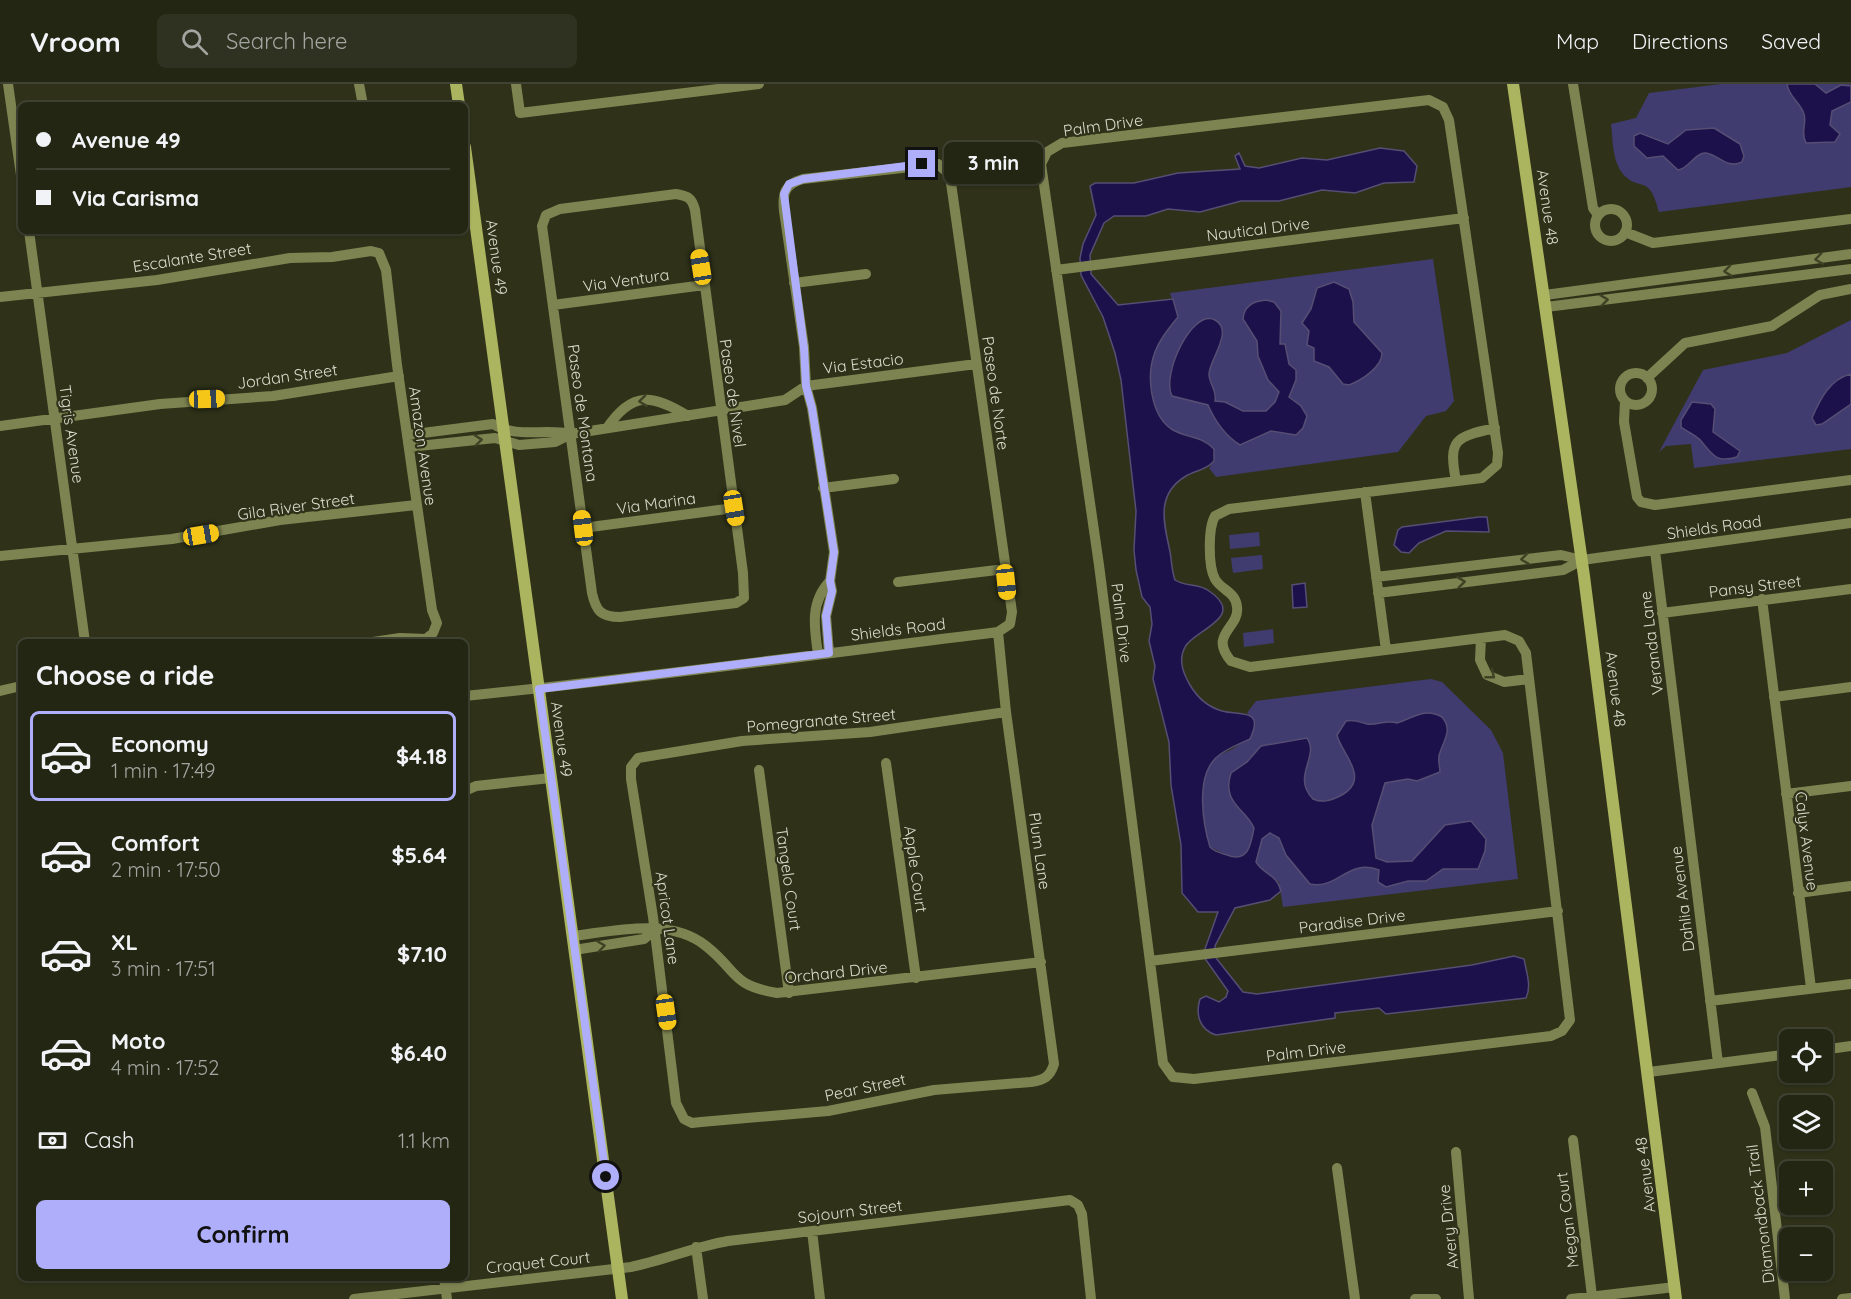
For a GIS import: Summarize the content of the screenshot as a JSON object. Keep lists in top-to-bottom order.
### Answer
{
  "streets": {
    "main road": ["Avenue 48", "Avenue 49"],
    "street": [
      "Palm Drive",
      "Nautical Drive",
      "Escalante Street",
      "Via Ventura",
      "Via Estacio",
      "Jordan Street",
      "Paseo de Nivel",
      "Paseo de Norte",
      "Paseo de Montana",
      "Tigris Avenue",
      "Amazon Avenue",
      "Via Marina",
      "Gila River Street",
      "Shields Road",
      "Pansy Street",
      "Veranda Lane",
      "Pomegranate Street",
      "Calyx Avenue",
      "Plum Lane",
      "Apple Court",
      "Tangelo Court",
      "Dahlia Avenue",
      "Apricot Lane",
      "Paradise Drive",
      "Orchard Drive",
      "Pear Street",
      "Sojourn Street",
      "Diamondback Trail",
      "Megan Court",
      "Avery Drive",
      "Croquet Court"
    ]
  },
  "crossings": [
    ["Palm Drive", "Nautical Drive"],
    ["Palm Drive", "Paradise Drive"],
    ["Avenue 48", "Shields Road"],
    ["Escalante Street", "Tigris Avenue"],
    ["Escalante Street", "Amazon Avenue"],
    ["Avenue 49", "Via Estacio"],
    ["Avenue 49", "Shields Road"],
    ["Avenue 49", "Orchard Drive"],
    ["Avenue 49", "Sojourn Street"],
    ["Avenue 49", "Croquet Court"],
    ["Via Ventura", "Paseo de Nivel"],
    ["Via Ventura", "Paseo de Montana"],
    ["Via Estacio", "Paseo de Nivel"],
    ["Via Estacio", "Paseo de Norte"],
    ["Via Estacio", "Paseo de Montana"],
    ["Jordan Street", "Tigris Avenue"],
    ["Jordan Street", "Amazon Avenue"],
    ["Paseo de Nivel", "Paseo de Montana"],
    ["Paseo de Nivel", "Via Marina"],
    ["Paseo de Norte", "Shields Road"],
    ["Paseo de Montana", "Via Marina"],
    ["Tigris Avenue", "Gila River Street"],
    ["Amazon Avenue", "Gila River Street"],
    ["Shields Road", "Veranda Lane"],
    ["Shields Road", "Plum Lane"],
    ["Pansy Street", "Veranda Lane"],
    ["Pansy Street", "Calyx Avenue"],
    ["Veranda Lane", "Dahlia Avenue"],
    ["Pomegranate Street", "Plum Lane"],
    ["Pomegranate Street", "Apricot Lane"],
    ["Plum Lane", "Orchard Drive"],
    ["Plum Lane", "Pear Street"],
    ["Apple Court", "Orchard Drive"],
    ["Tangelo Court", "Orchard Drive"],
    ["Apricot Lane", "Orchard Drive"],
    ["Apricot Lane", "Pear Street"],
    ["Sojourn Street", "Croquet Court"]
  ],
  "page": {
    "header": "Vroom",
    "search": "Search here",
    "nav": ["Map", "Directions", "Saved"],
    "banner": ["Avenue 49", "Via Carisma"],
    "bubble": "3 min",
    "heading": "Choose a ride",
    "list": [
      {
        "name": "Economy",
        "note": "1 min · 17:49",
        "value": "$4.18"
      },
      {
        "name": "Comfort",
        "note": "2 min · 17:50",
        "value": "$5.64"
      },
      {
        "name": "XL",
        "note": "3 min · 17:51",
        "value": "$7.10"
      },
      {
        "name": "Moto",
        "note": "4 min · 17:52",
        "value": "$6.40"
      }
    ],
    "map_buttons": ["+", "−"],
    "pay": ["Cash", "1.1 km"],
    "buttons": "Confirm"
  }
}
